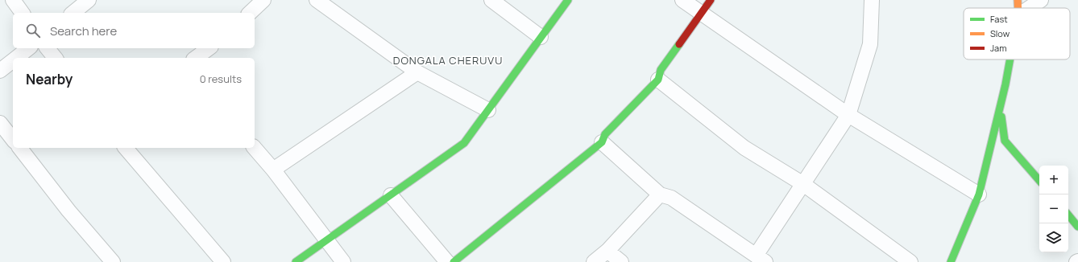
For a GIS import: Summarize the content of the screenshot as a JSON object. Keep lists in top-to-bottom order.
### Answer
{
  "districts": ["DONGALA CHERUVU"],
  "legend": ["Fast", "Slow", "Jam"],
  "page": {
    "search": "Search here",
    "heading": ["Nearby", "0 results"],
    "map_buttons": ["+", "−"]
  }
}
